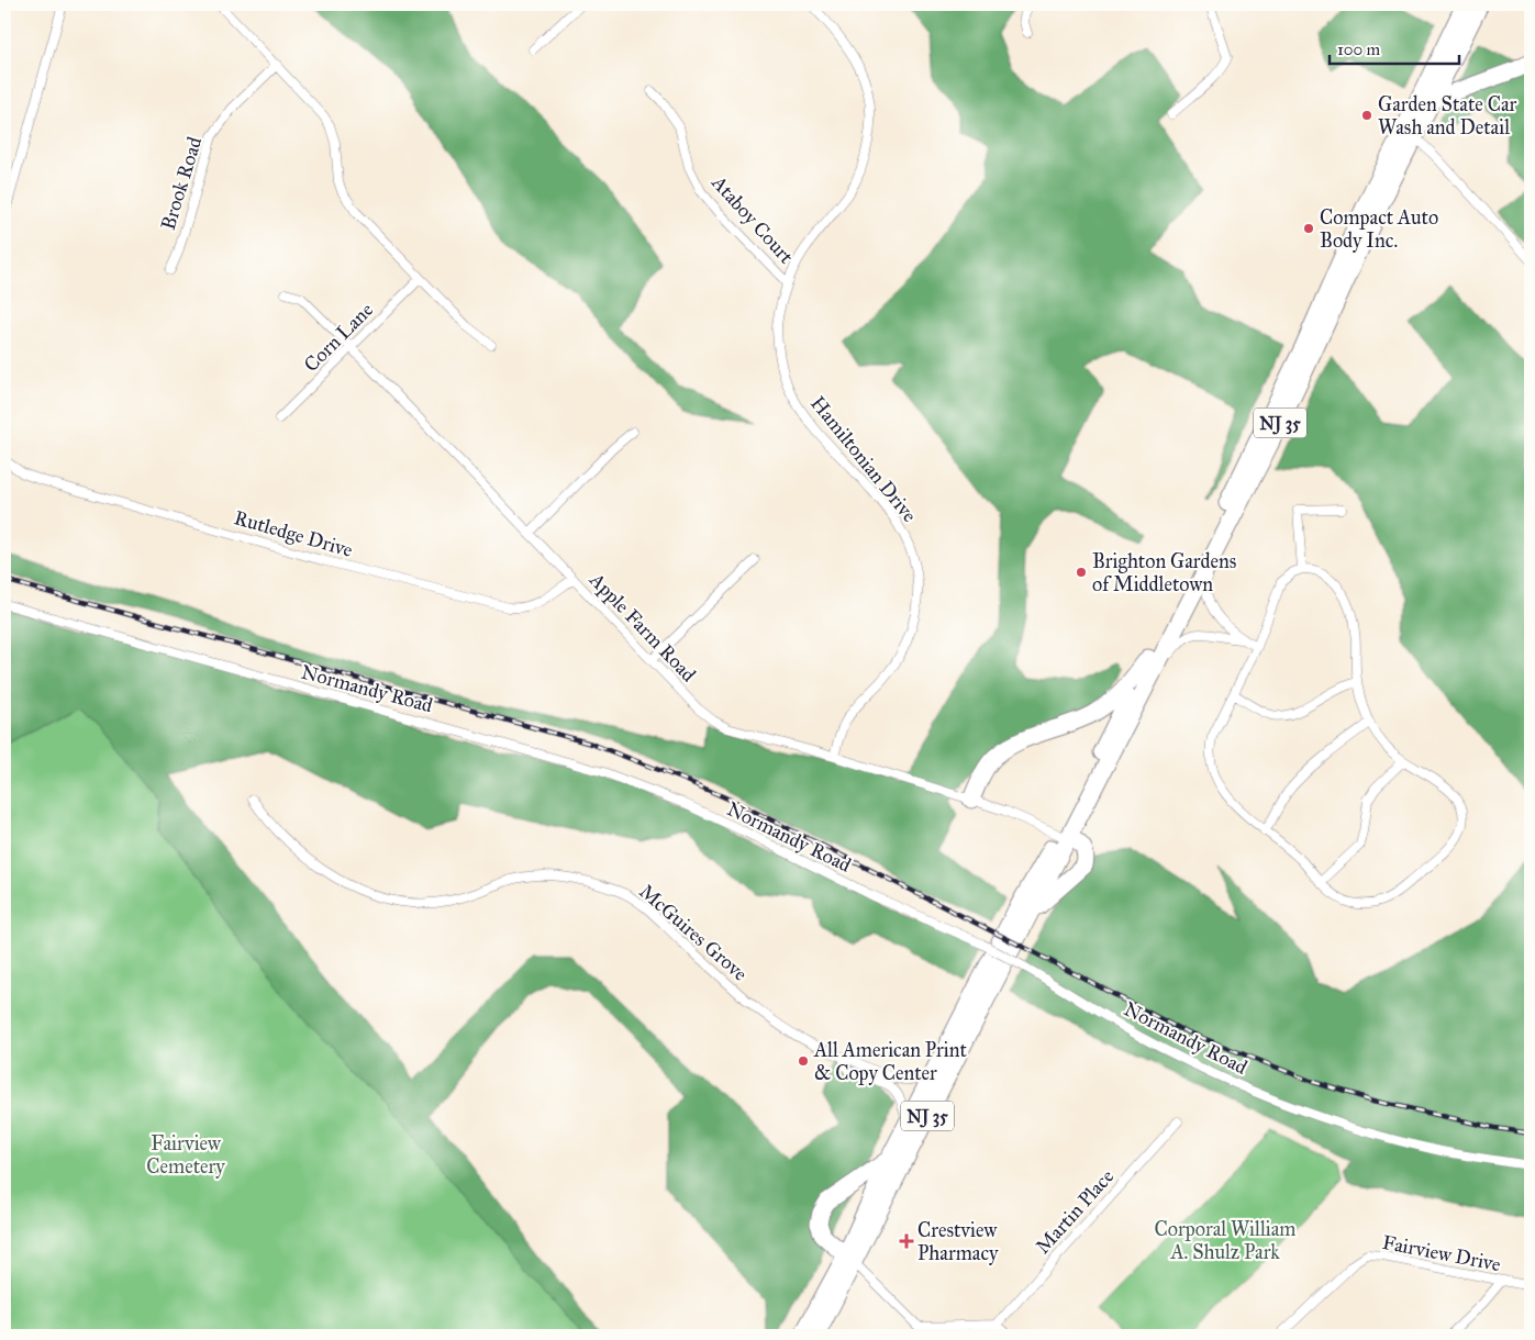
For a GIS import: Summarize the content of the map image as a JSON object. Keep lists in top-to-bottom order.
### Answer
{
  "streets": {
    "highway": ["NJ 35"],
    "street": [
      "Brook Road",
      "Ataboy Court",
      "Corn Lane",
      "Hamiltonian Drive",
      "Rutledge Drive",
      "Apple Farm Road",
      "Normandy Road",
      "McGuires Grove",
      "Martin Place",
      "Fairview Drive"
    ]
  },
  "crossings": [
    ["Ataboy Court", "Hamiltonian Drive"],
    ["Corn Lane", "Apple Farm Road"],
    ["NJ 35", "Apple Farm Road"],
    ["NJ 35", "McGuires Grove"],
    ["Hamiltonian Drive", "Apple Farm Road"],
    ["Rutledge Drive", "Apple Farm Road"]
  ],
  "parks": ["Fairview Cemetery", "Corporal William A. Shulz Park"],
  "places": {
    "other": [
      "Garden State Car Wash and Detail",
      "Compact Auto Body Inc.",
      "Brighton Gardens of Middletown",
      "All American Print & Copy Center"
    ],
    "health": ["Crestview Pharmacy"]
  },
  "scale_bar": "100 m"
}
